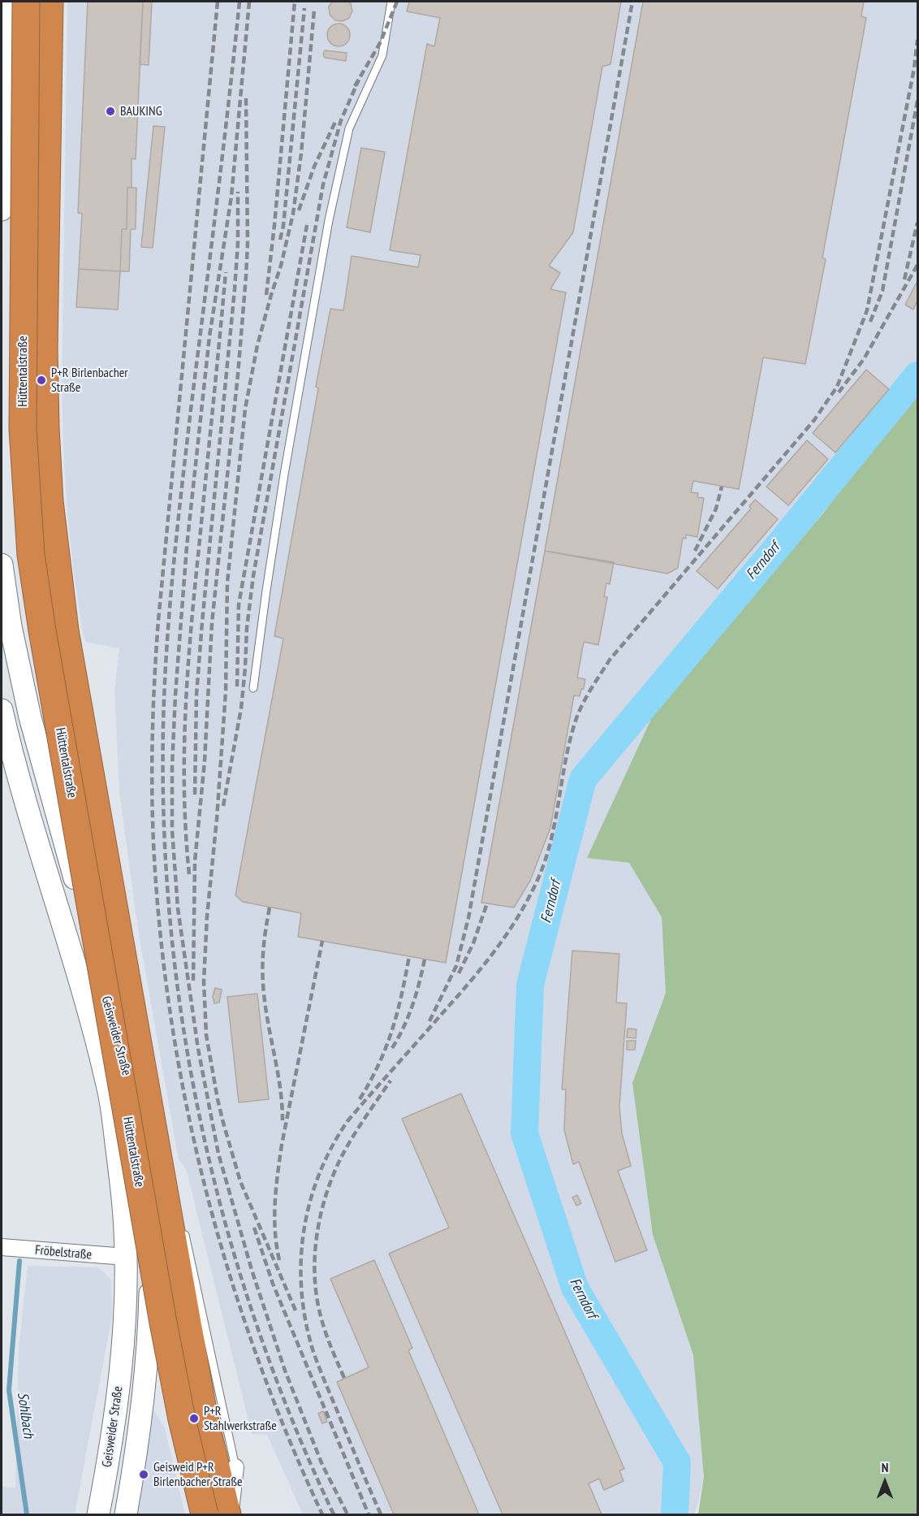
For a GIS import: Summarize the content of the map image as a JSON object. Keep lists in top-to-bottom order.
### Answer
{
  "streets": {
    "highway": ["Hüttentalstraße"],
    "main road": ["Geisweider Straße"],
    "street": ["Fröbelstraße"]
  },
  "crossings": [
    ["Geisweider Straße", "Fröbelstraße"]
  ],
  "water": ["Ferndorf", "Sohlbach"],
  "places": [
    "BAUKING",
    "P+R Birlenbacher Straße",
    "P+R Stahlwerkstraße",
    "Geisweid P+R Birlenbacher Straße"
  ],
  "north": "top"
}
